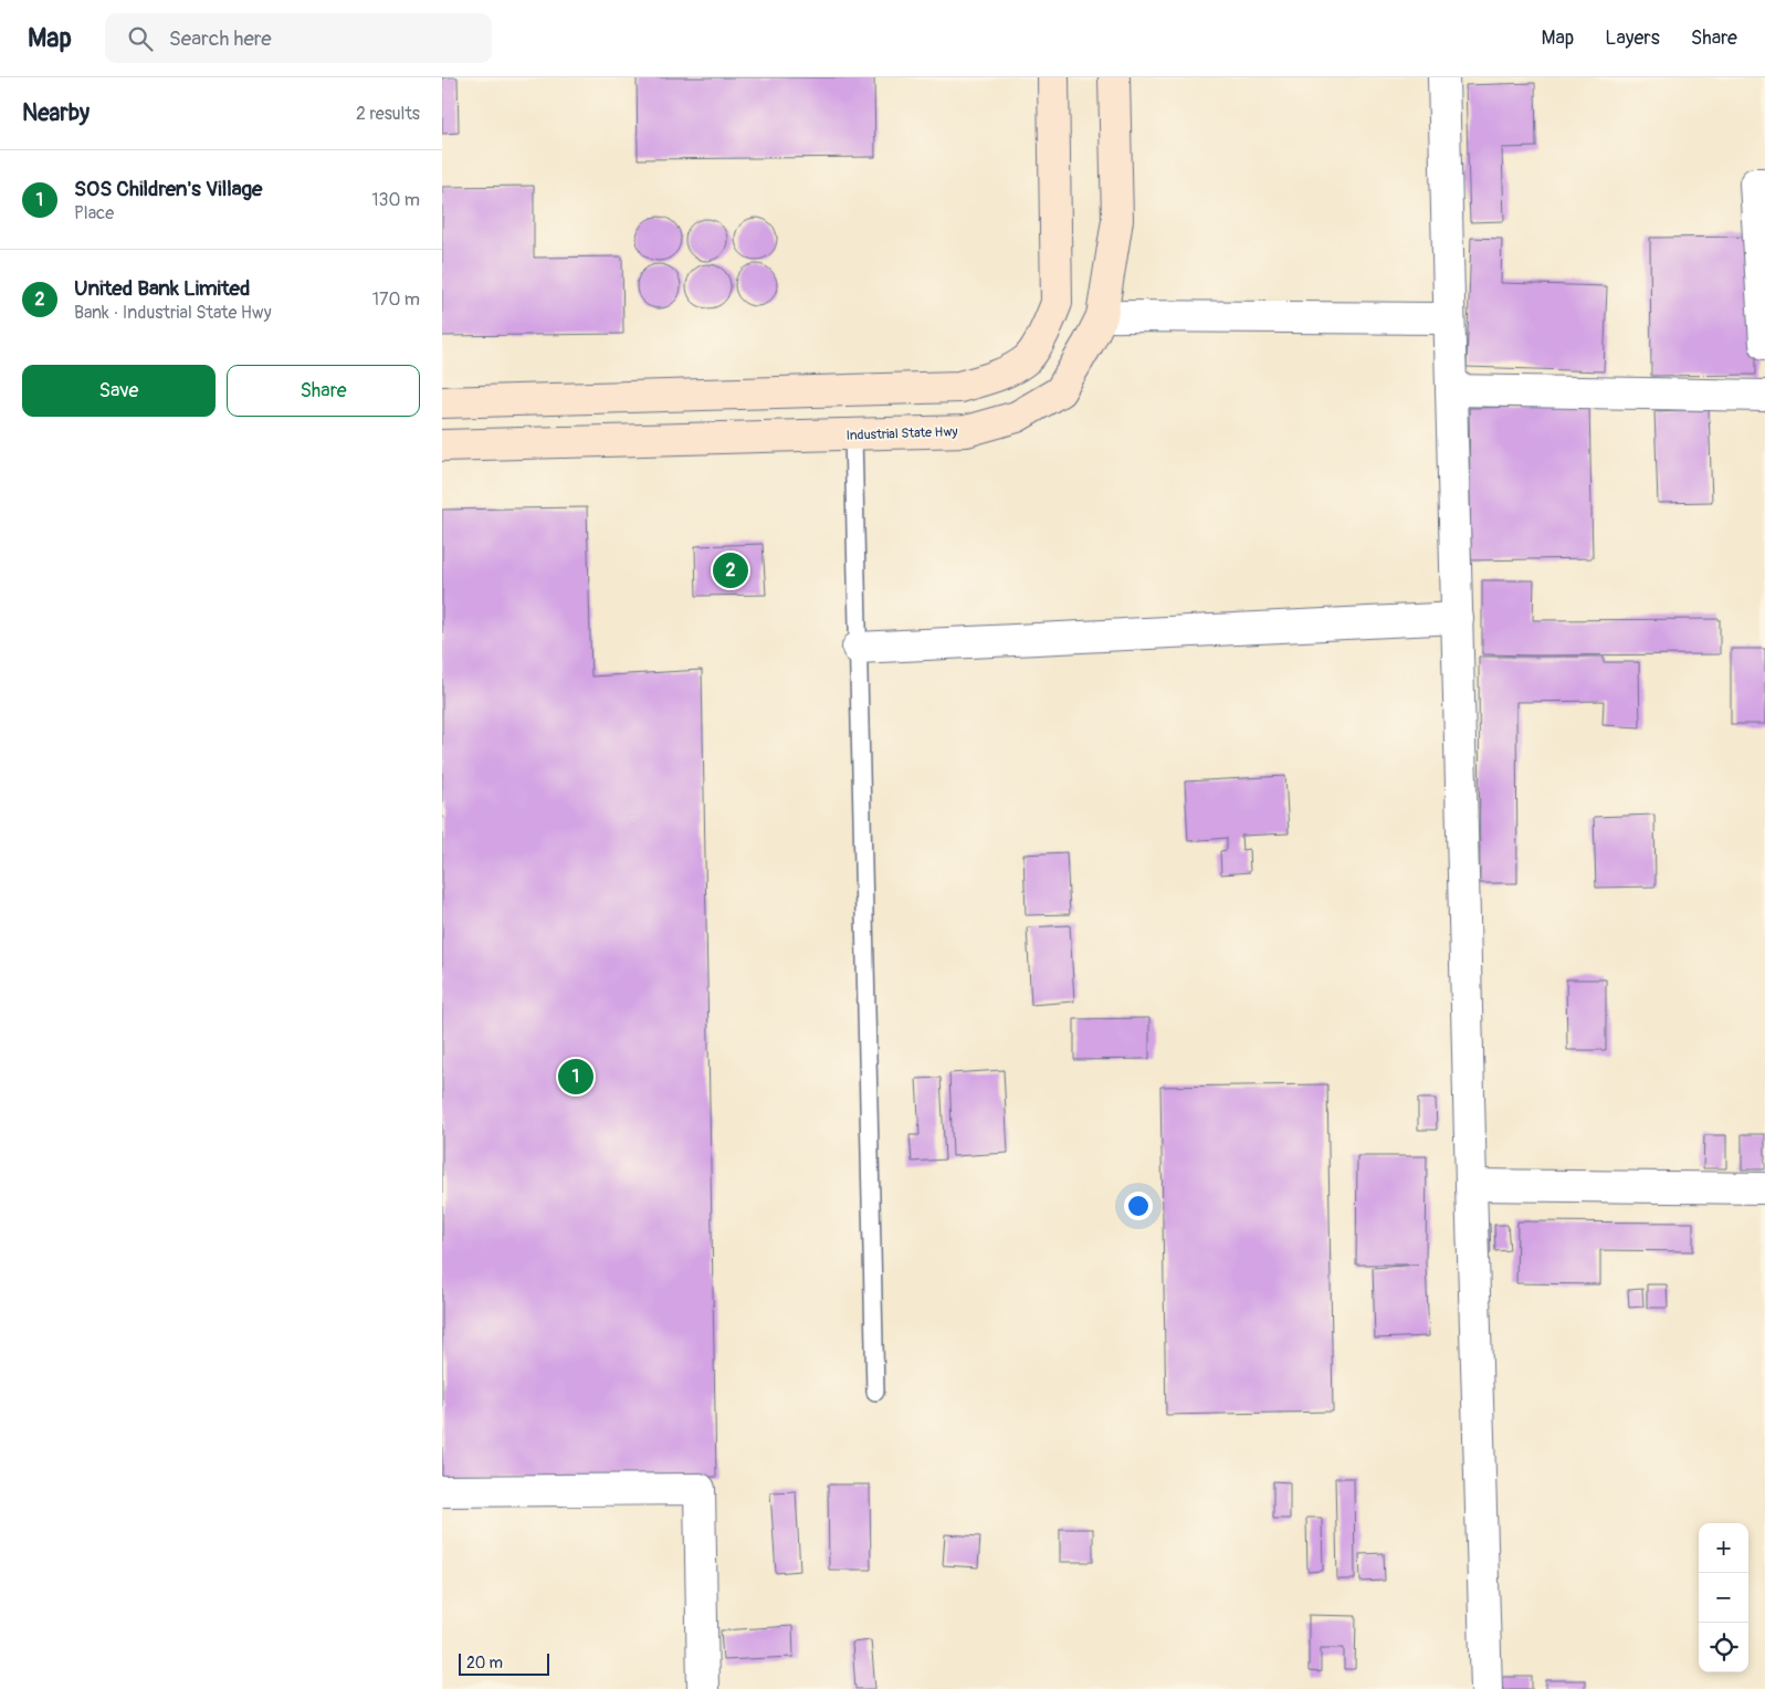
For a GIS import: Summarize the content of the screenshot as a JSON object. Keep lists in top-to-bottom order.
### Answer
{
  "streets": {
    "main road": ["Industrial State Hwy"]
  },
  "scale_bar": "20 m",
  "page": {
    "header": "Map",
    "search": "Search here",
    "nav": ["Map", "Layers", "Share"],
    "heading": ["Nearby", "2 results"],
    "list": [
      {
        "mark": "1",
        "name": "SOS Children's Village",
        "note": "Place",
        "value": "130 m"
      },
      {
        "mark": "2",
        "name": "United Bank Limited",
        "note": "Bank · Industrial State Hwy",
        "value": "170 m"
      }
    ],
    "buttons": ["Save", "Share"],
    "pins": ["2", "1"],
    "map_buttons": ["+", "−"],
    "scale": "20 m"
  }
}
